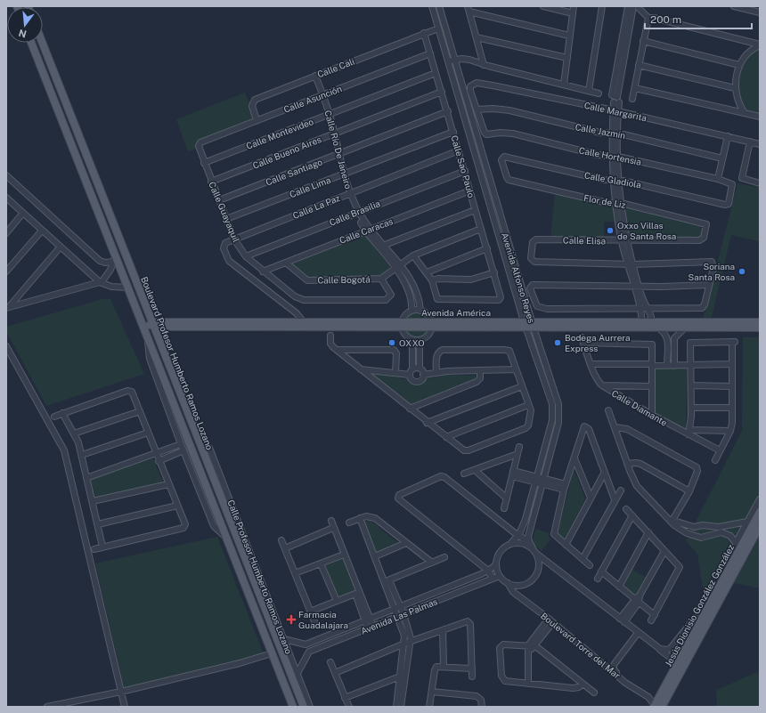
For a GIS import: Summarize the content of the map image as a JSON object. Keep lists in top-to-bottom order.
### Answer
{
  "streets": {
    "main road": ["Avenida América", "Boulevard Profesor Humberto Ramos Lozano", "Jesús Dionisio González González"],
    "street": [
      "Calle Cali",
      "Calle Asunción",
      "Calle Margarita",
      "Calle Jazmín",
      "Calle Montevideo",
      "Calle Río De Janeiro",
      "Calle Bueno Aires",
      "Calle Hortensia",
      "Calle Sao Paulo",
      "Calle Santiago",
      "Calle Gladiola",
      "Calle Lima",
      "Flor de Liz",
      "Calle La Paz",
      "Calle Guayaquil",
      "Calle Brasilia",
      "Calle Caracas",
      "Calle Elisa",
      "Avenida Alfonso Reyes",
      "Calle Bogotá",
      "Calle Diamante",
      "Calle Profesor Humberto Ramos Lozano",
      "Avenida Las Palmas",
      "Boulevard Torre del Mar"
    ]
  },
  "crossings": [
    ["Calle Cali", "Calle Asunción"],
    ["Calle Cali", "Calle Río De Janeiro"],
    ["Calle Cali", "Calle Sao Paulo"],
    ["Calle Cali", "Avenida Alfonso Reyes"],
    ["Calle Asunción", "Calle Río De Janeiro"],
    ["Calle Asunción", "Calle Sao Paulo"],
    ["Calle Asunción", "Calle Guayaquil"],
    ["Calle Margarita", "Calle Jazmín"],
    ["Calle Margarita", "Calle Hortensia"],
    ["Calle Jazmín", "Calle Hortensia"],
    ["Calle Montevideo", "Calle Río De Janeiro"],
    ["Calle Montevideo", "Calle Sao Paulo"],
    ["Calle Montevideo", "Calle Guayaquil"],
    ["Calle Río De Janeiro", "Calle Bueno Aires"],
    ["Calle Río De Janeiro", "Calle Santiago"],
    ["Calle Río De Janeiro", "Calle Lima"],
    ["Calle Río De Janeiro", "Calle La Paz"],
    ["Calle Río De Janeiro", "Calle Brasilia"],
    ["Calle Río De Janeiro", "Calle Caracas"],
    ["Calle Río De Janeiro", "Calle Bogotá"],
    ["Calle Bueno Aires", "Calle Sao Paulo"],
    ["Calle Bueno Aires", "Calle Guayaquil"],
    ["Calle Hortensia", "Calle Gladiola"],
    ["Calle Sao Paulo", "Calle Santiago"],
    ["Calle Sao Paulo", "Calle Lima"],
    ["Calle Sao Paulo", "Calle La Paz"],
    ["Calle Sao Paulo", "Calle Brasilia"],
    ["Calle Sao Paulo", "Calle Caracas"],
    ["Calle Sao Paulo", "Calle Bogotá"],
    ["Calle Santiago", "Calle Guayaquil"],
    ["Calle Gladiola", "Flor de Liz"],
    ["Calle Lima", "Calle Guayaquil"],
    ["Flor de Liz", "Calle Elisa"],
    ["Calle La Paz", "Calle Guayaquil"],
    ["Calle Guayaquil", "Calle Brasilia"],
    ["Calle Guayaquil", "Calle Caracas"],
    ["Calle Guayaquil", "Calle Bogotá"],
    ["Calle Caracas", "Calle Bogotá"],
    ["Avenida Alfonso Reyes", "Avenida América"],
    ["Avenida Alfonso Reyes", "Avenida Las Palmas"],
    ["Avenida Alfonso Reyes", "Boulevard Torre del Mar"],
    ["Avenida América", "Boulevard Profesor Humberto Ramos Lozano"],
    ["Boulevard Profesor Humberto Ramos Lozano", "Calle Profesor Humberto Ramos Lozano"],
    ["Jesús Dionisio González González", "Boulevard Torre del Mar"],
    ["Avenida Las Palmas", "Boulevard Torre del Mar"]
  ],
  "places": {
    "other": [
      "Oxxo Villas de Santa Rosa",
      "Soriana Santa Rosa",
      "OXXO",
      "Bodega Aurrera Express"
    ],
    "health": ["Farmacia Guadalajara"]
  },
  "scale_bar": "200 m",
  "north": "bottom"
}
